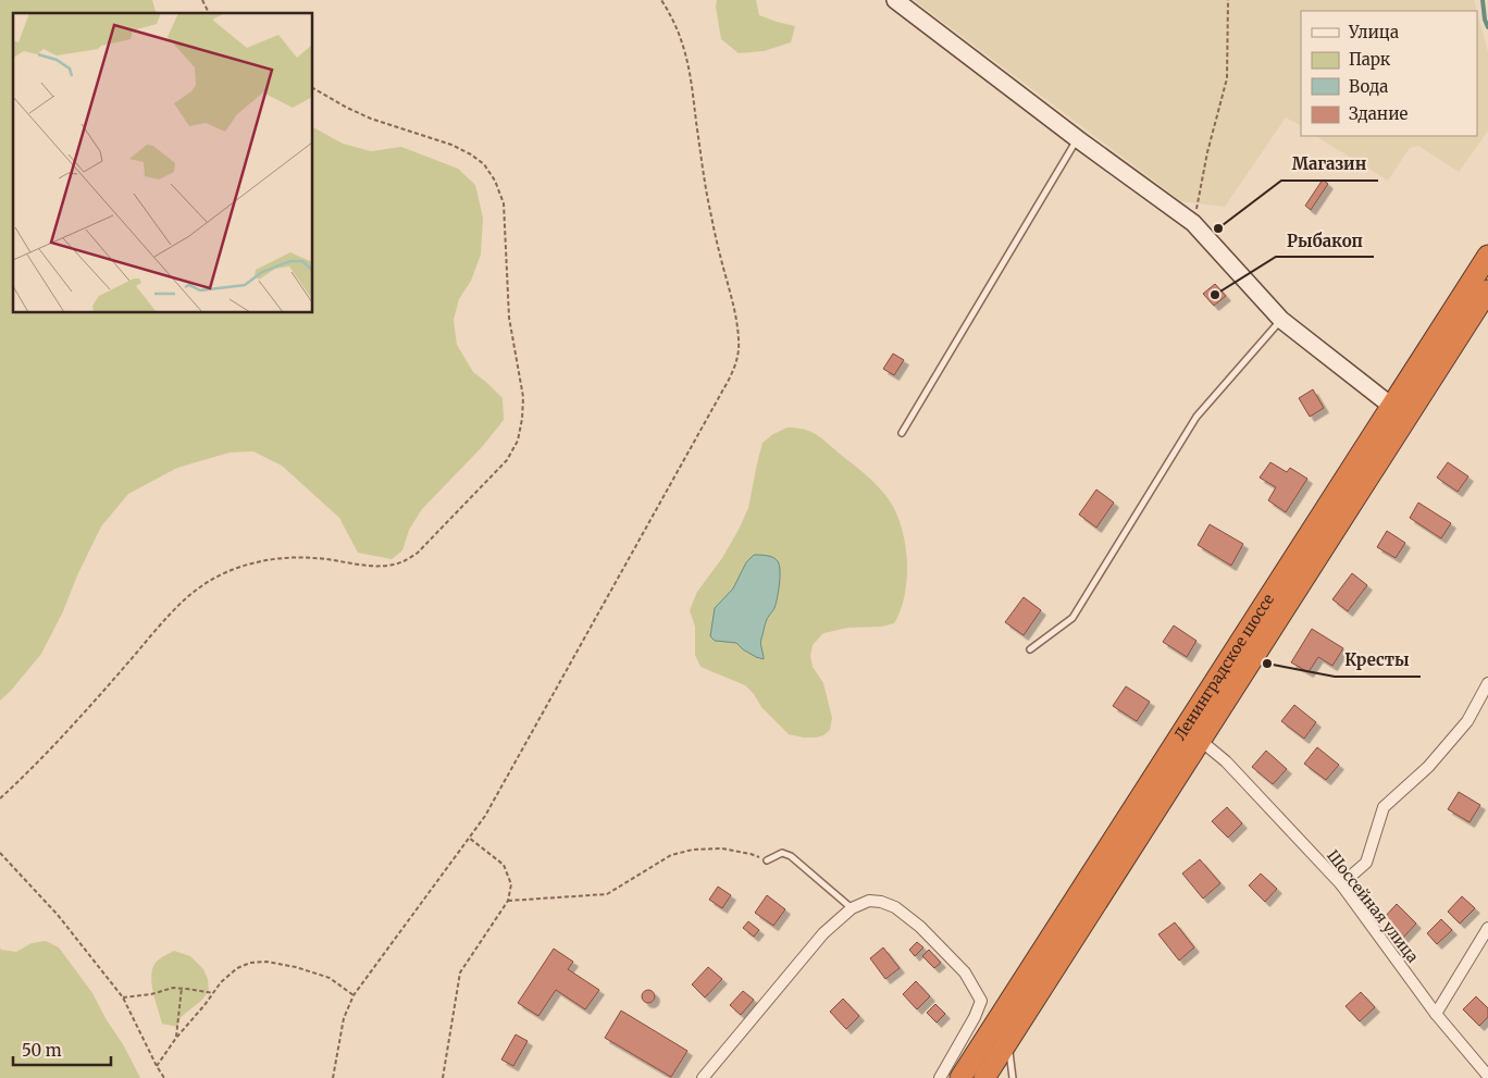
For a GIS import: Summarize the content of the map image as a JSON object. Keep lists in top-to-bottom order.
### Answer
{
  "streets": {
    "highway": ["Ленинградское шоссе"],
    "street": ["Шоссейная улица"]
  },
  "crossings": [
    ["Ленинградское шоссе", "Шоссейная улица"]
  ],
  "places": ["Магазин", "Рыбакоп", "Кресты"],
  "legend": [
    "Улица",
    "Парк",
    "Вода",
    "Здание"
  ],
  "scale_bar": "50 m"
}
